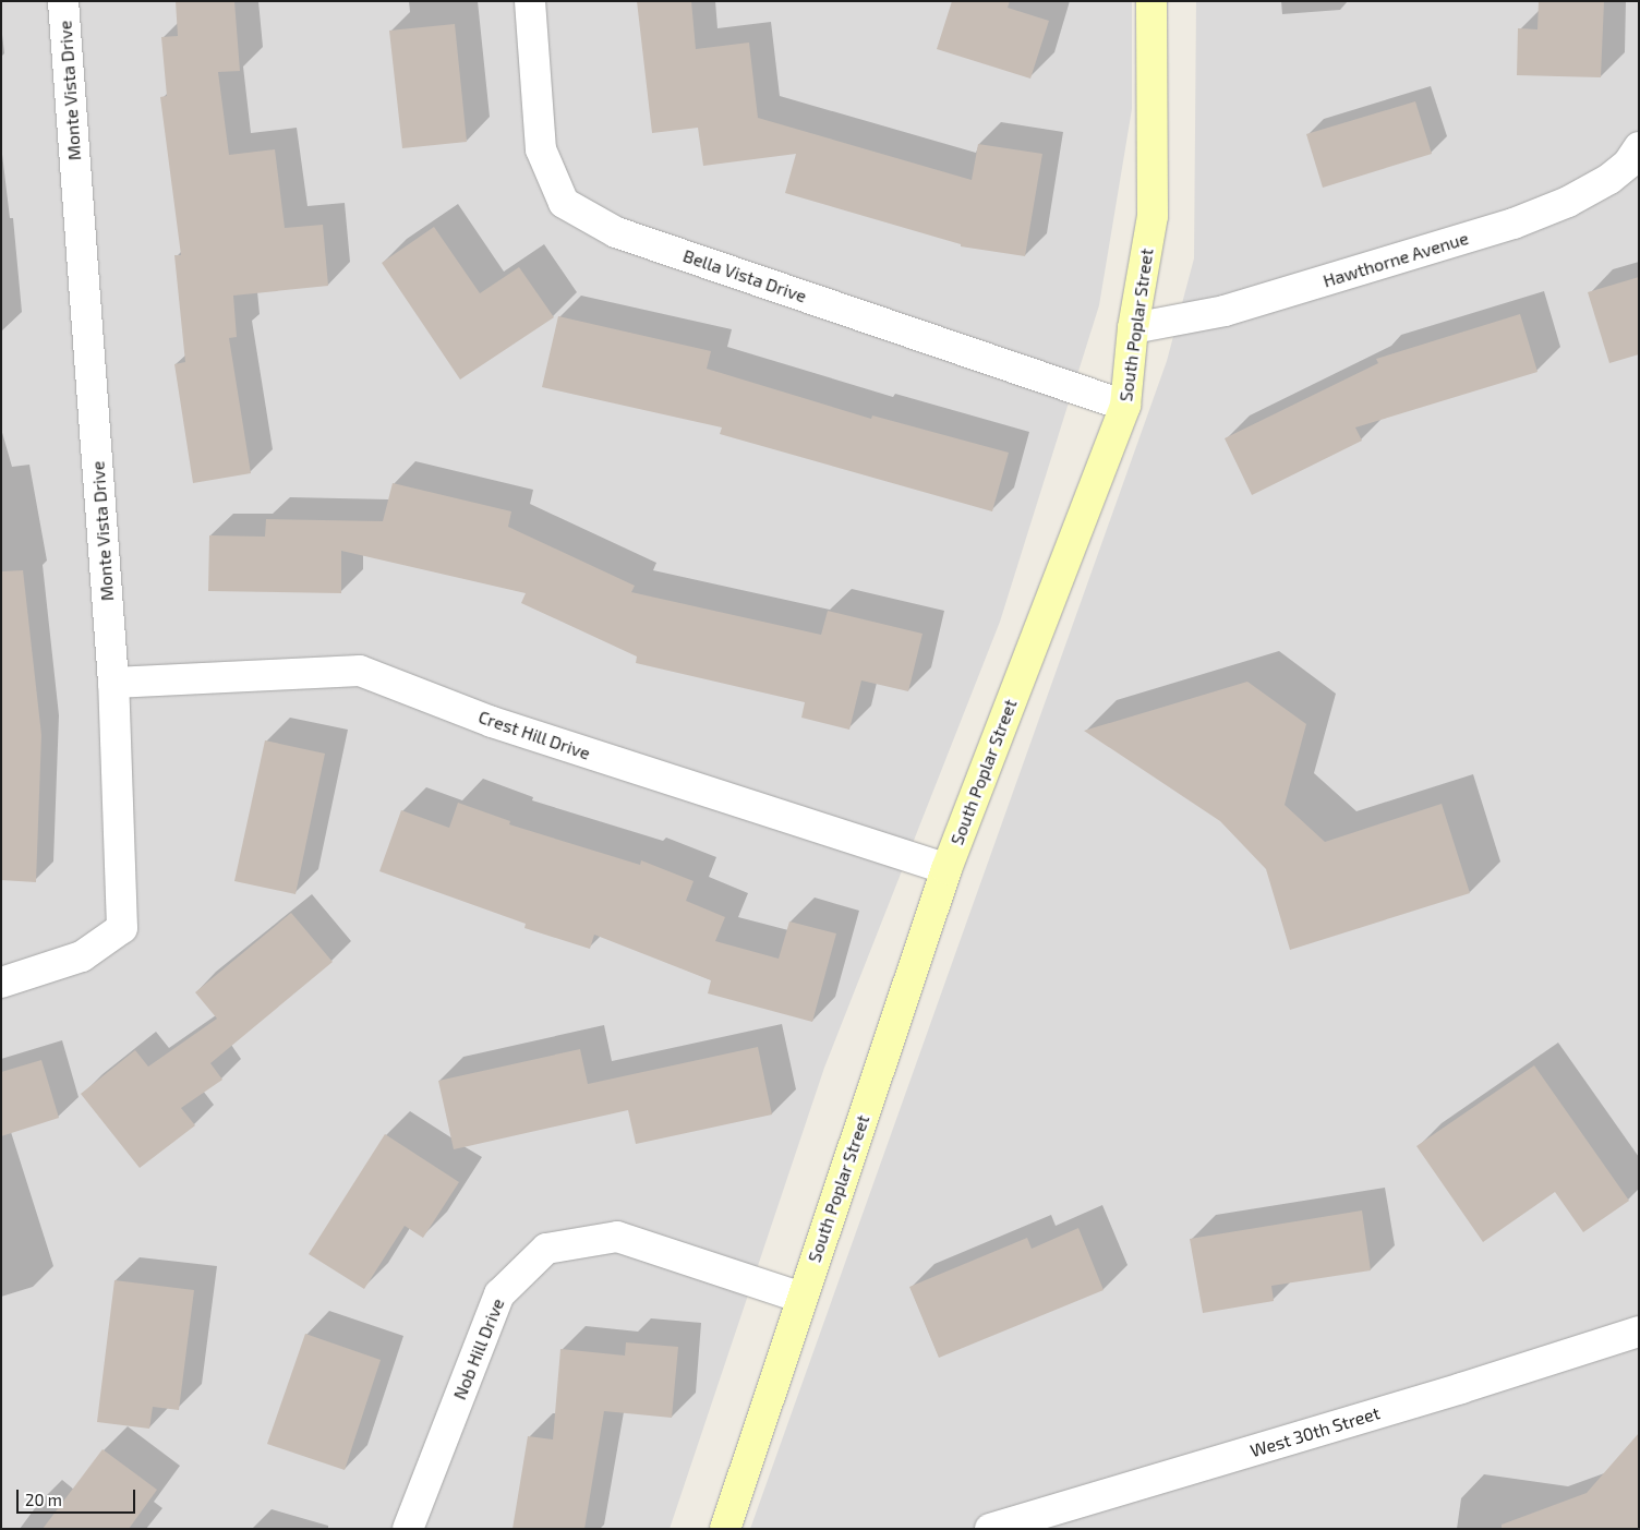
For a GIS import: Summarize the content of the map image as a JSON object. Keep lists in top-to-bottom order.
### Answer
{
  "streets": {
    "main road": ["South Poplar Street"],
    "street": [
      "Monte Vista Drive",
      "Hawthorne Avenue",
      "Bella Vista Drive",
      "Crest Hill Drive",
      "Nob Hill Drive",
      "West 30th Street"
    ]
  },
  "crossings": [
    ["Monte Vista Drive", "Crest Hill Drive"],
    ["Hawthorne Avenue", "South Poplar Street"],
    ["Bella Vista Drive", "South Poplar Street"],
    ["South Poplar Street", "Crest Hill Drive"],
    ["South Poplar Street", "Nob Hill Drive"]
  ],
  "scale_bar": "20 m"
}
